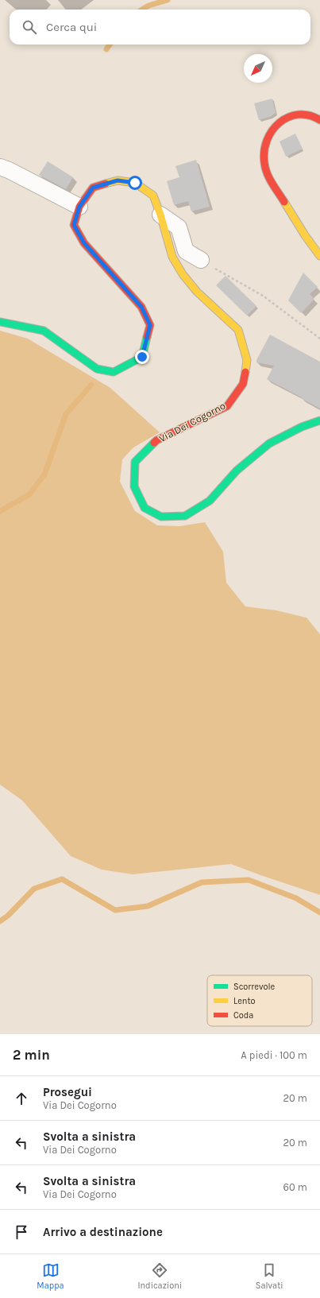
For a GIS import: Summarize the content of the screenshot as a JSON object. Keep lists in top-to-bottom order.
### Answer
{
  "streets": {
    "street": ["Via Dei Cogorno"]
  },
  "legend": ["Scorrevole", "Lento", "Coda"],
  "north": "bottom left",
  "page": {
    "search": "Cerca qui",
    "heading": ["2 min", "A piedi · 100 m"],
    "list": [
      ["Prosegui", "Via Dei Cogorno", "20 m"],
      ["Svolta a sinistra", "Via Dei Cogorno", "20 m"],
      ["Svolta a sinistra", "Via Dei Cogorno", "60 m"],
      "Arrivo a destinazione"
    ],
    "nav": ["Mappa", "Indicazioni", "Salvati"]
  }
}
